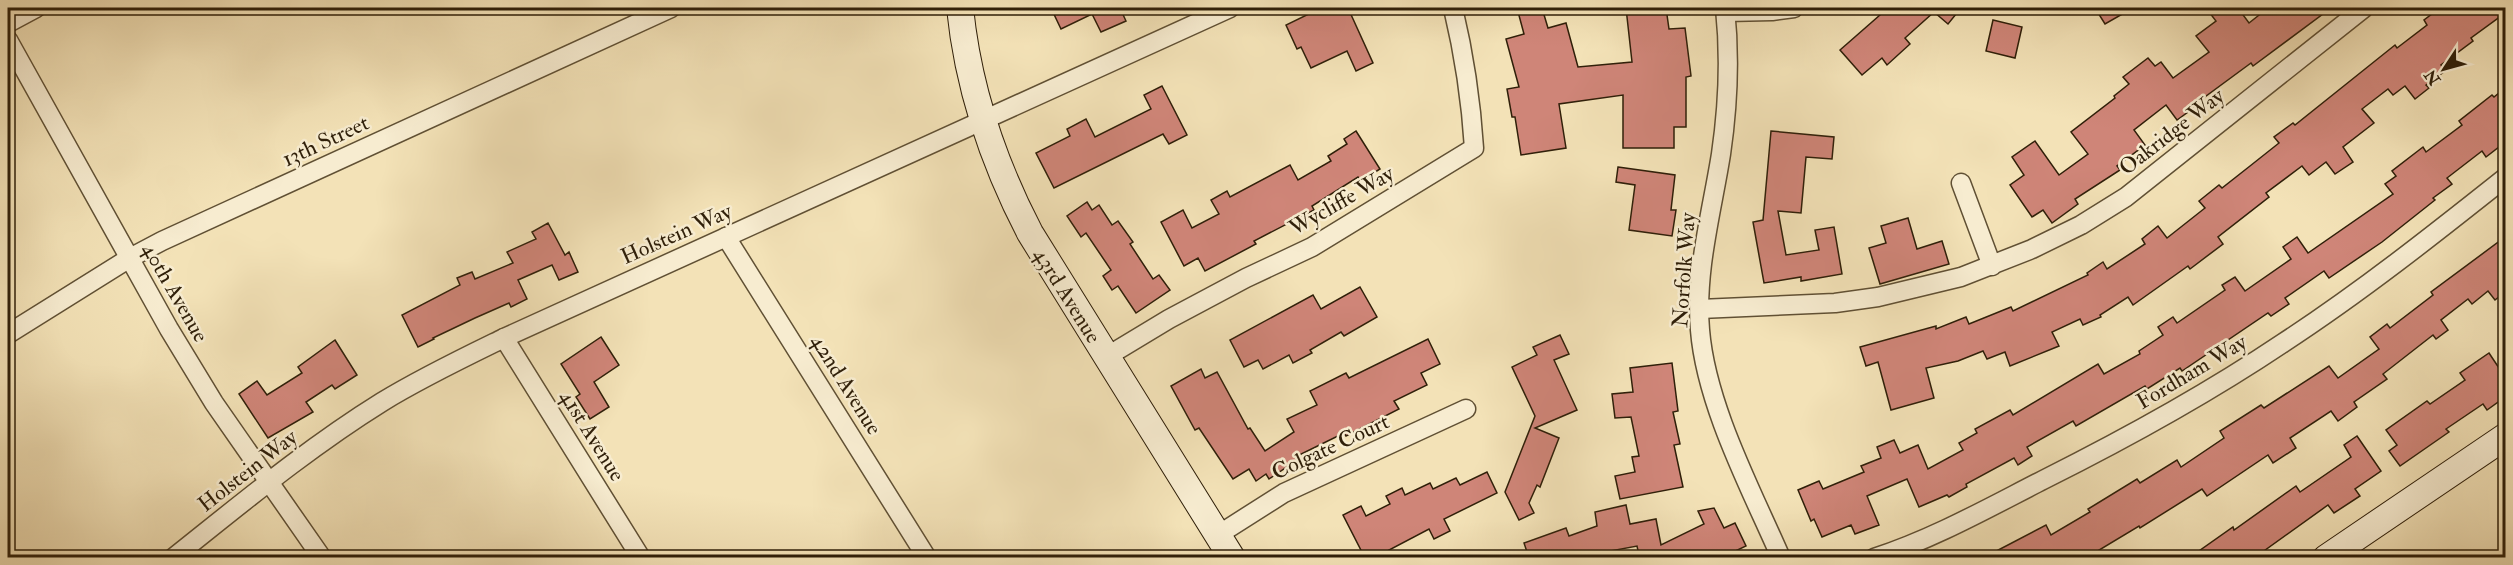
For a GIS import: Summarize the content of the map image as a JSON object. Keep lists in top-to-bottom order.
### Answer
{
  "streets": {
    "street": [
      "Oakridge Way",
      "13th Street",
      "Wycliffe Way",
      "Holstein Way",
      "Norfolk Way",
      "40th Avenue",
      "43rd Avenue",
      "Fordham Way",
      "42nd Avenue",
      "41st Avenue",
      "Colgate Court"
    ]
  },
  "crossings": [
    ["Oakridge Way", "Norfolk Way"],
    ["13th Street", "40th Avenue"],
    ["Wycliffe Way", "43rd Avenue"],
    ["Holstein Way", "40th Avenue"],
    ["Holstein Way", "43rd Avenue"],
    ["Holstein Way", "42nd Avenue"],
    ["Holstein Way", "41st Avenue"],
    ["43rd Avenue", "Colgate Court"]
  ],
  "north": "bottom left"
}
